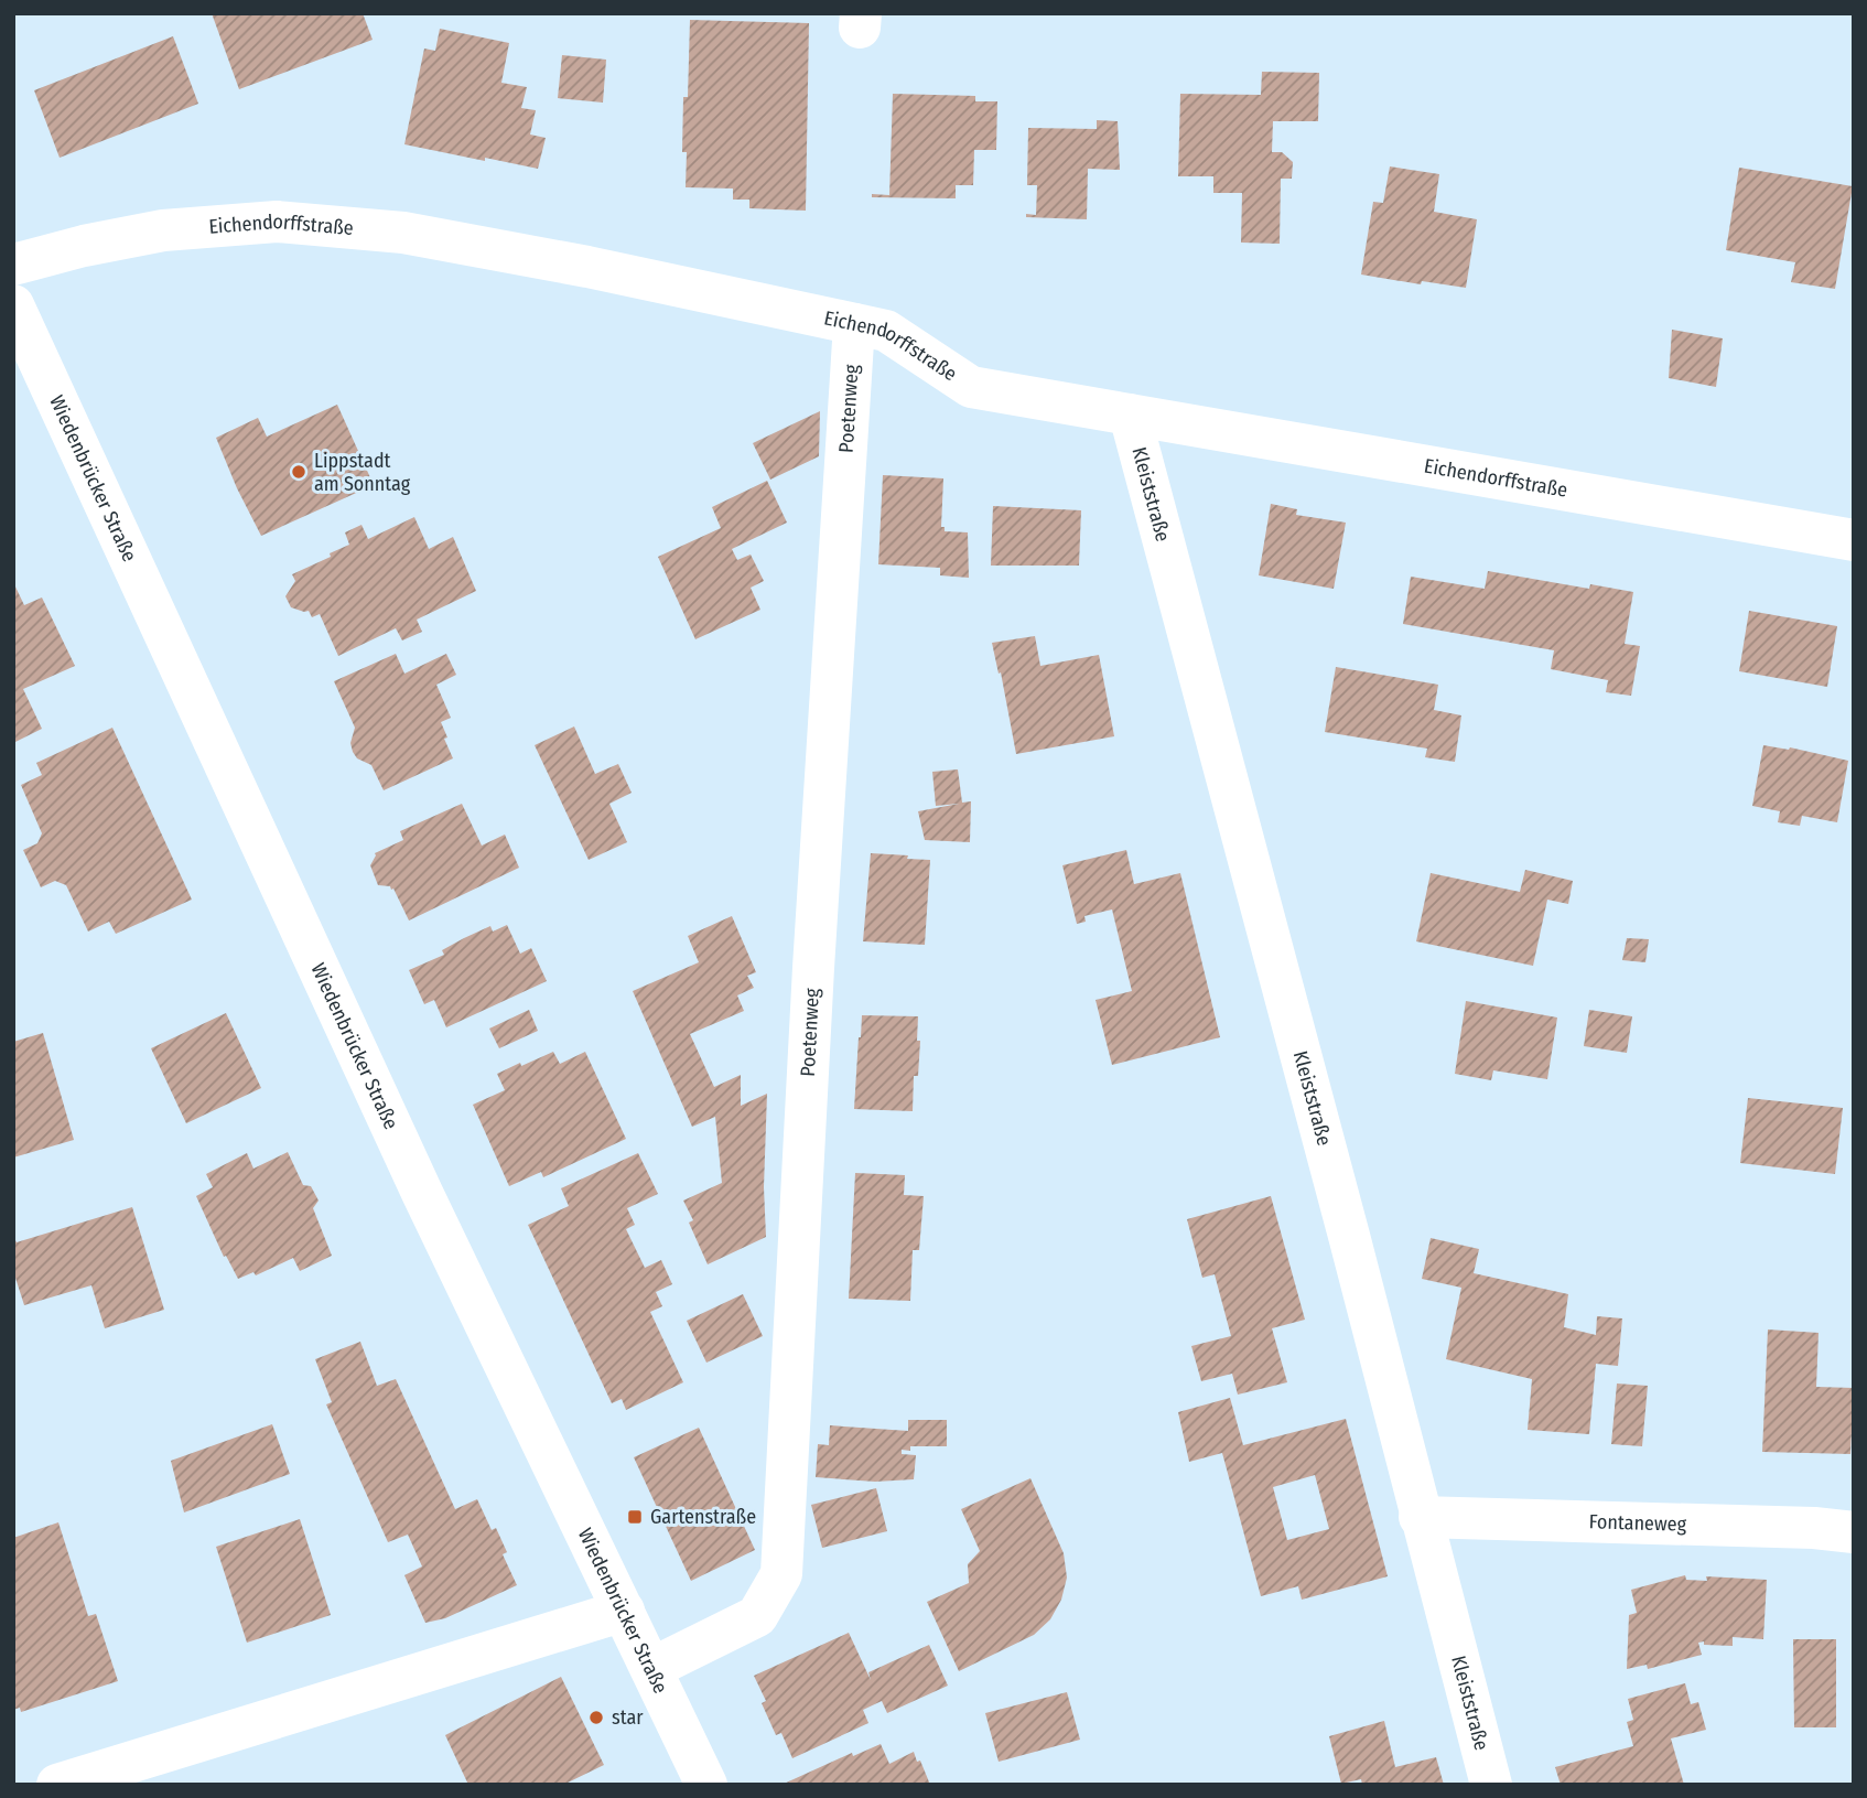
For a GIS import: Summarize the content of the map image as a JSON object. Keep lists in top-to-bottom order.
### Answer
{
  "streets": {
    "street": [
      "Eichendorffstraße",
      "Poetenweg",
      "Wiedenbrücker Straße",
      "Kleiststraße",
      "Fontaneweg"
    ]
  },
  "crossings": [
    ["Eichendorffstraße", "Poetenweg"],
    ["Eichendorffstraße", "Kleiststraße"],
    ["Poetenweg", "Wiedenbrücker Straße"],
    ["Kleiststraße", "Fontaneweg"]
  ],
  "places": {
    "other": ["Lippstadt am Sonntag", "star"],
    "transit": ["Gartenstraße"]
  }
}
